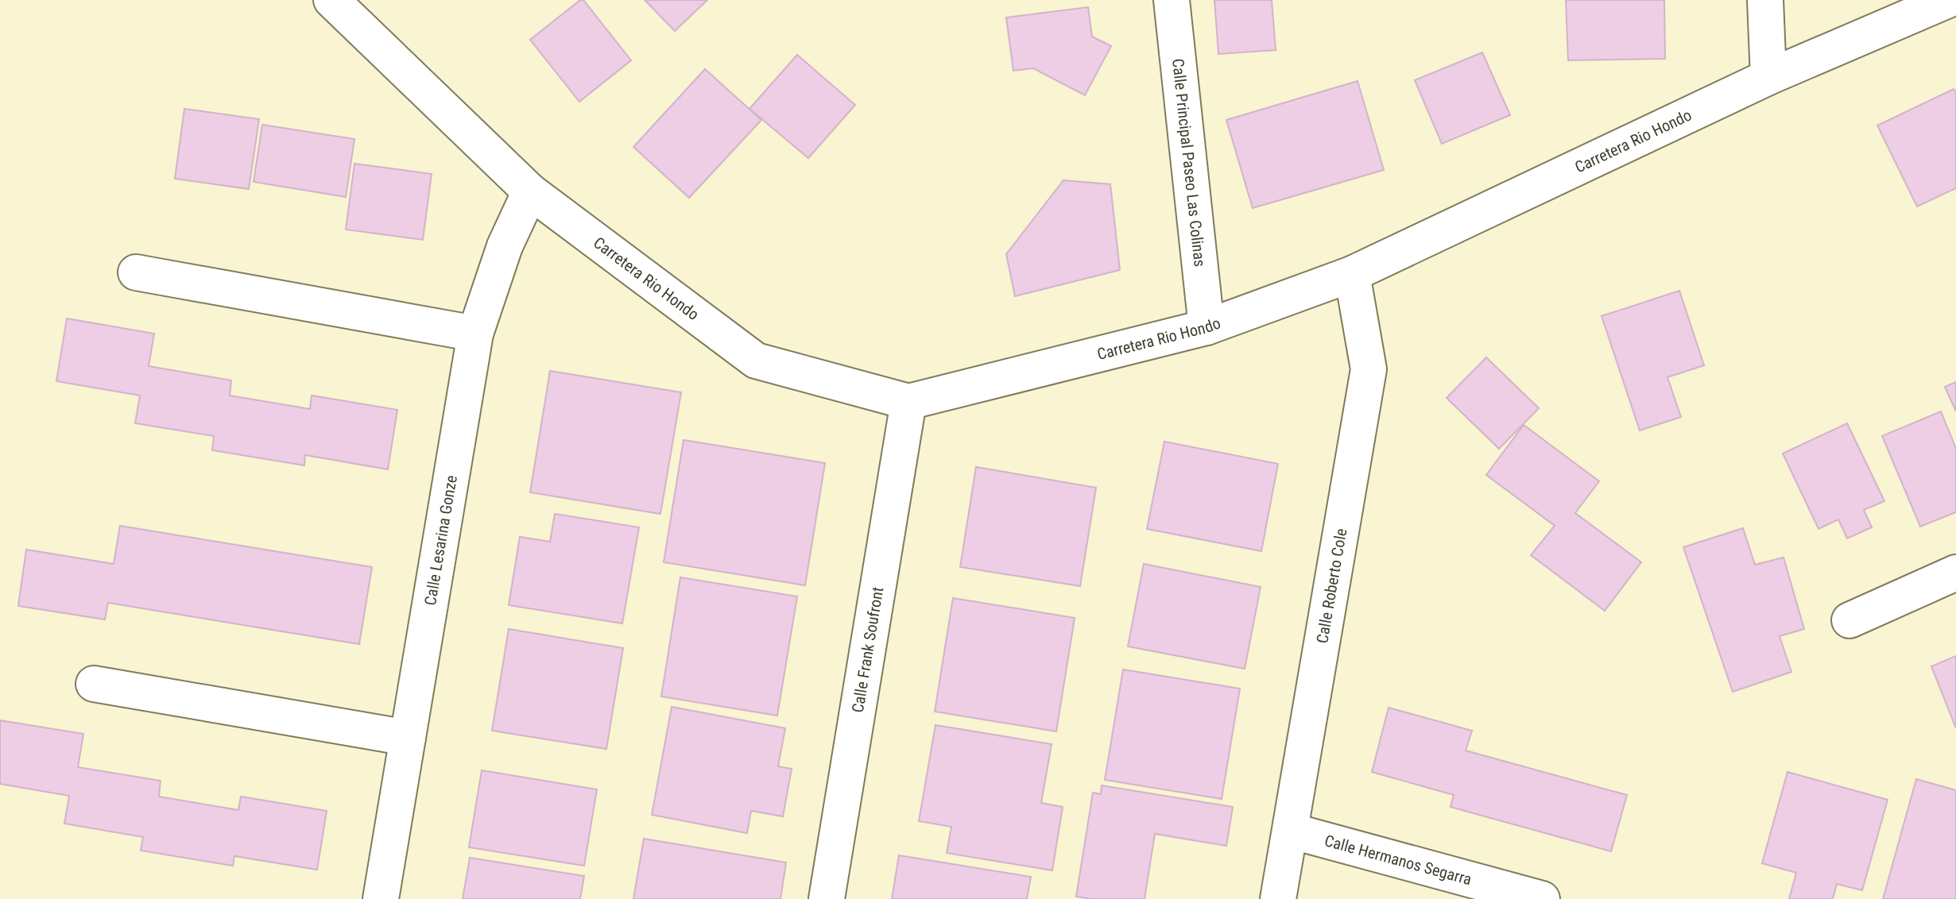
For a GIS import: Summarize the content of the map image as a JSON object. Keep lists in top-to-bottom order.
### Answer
{
  "streets": {
    "street": [
      "Carretera Rio Hondo",
      "Calle Principal Paseo Las Colinas",
      "Calle Lesarina Gonze",
      "Calle Roberto Cole",
      "Calle Frank Soufront",
      "Calle Hermanos Segarra"
    ]
  },
  "crossings": [
    ["Carretera Rio Hondo", "Calle Principal Paseo Las Colinas"],
    ["Carretera Rio Hondo", "Calle Lesarina Gonze"],
    ["Carretera Rio Hondo", "Calle Roberto Cole"],
    ["Carretera Rio Hondo", "Calle Frank Soufront"],
    ["Calle Roberto Cole", "Calle Hermanos Segarra"]
  ]
}
